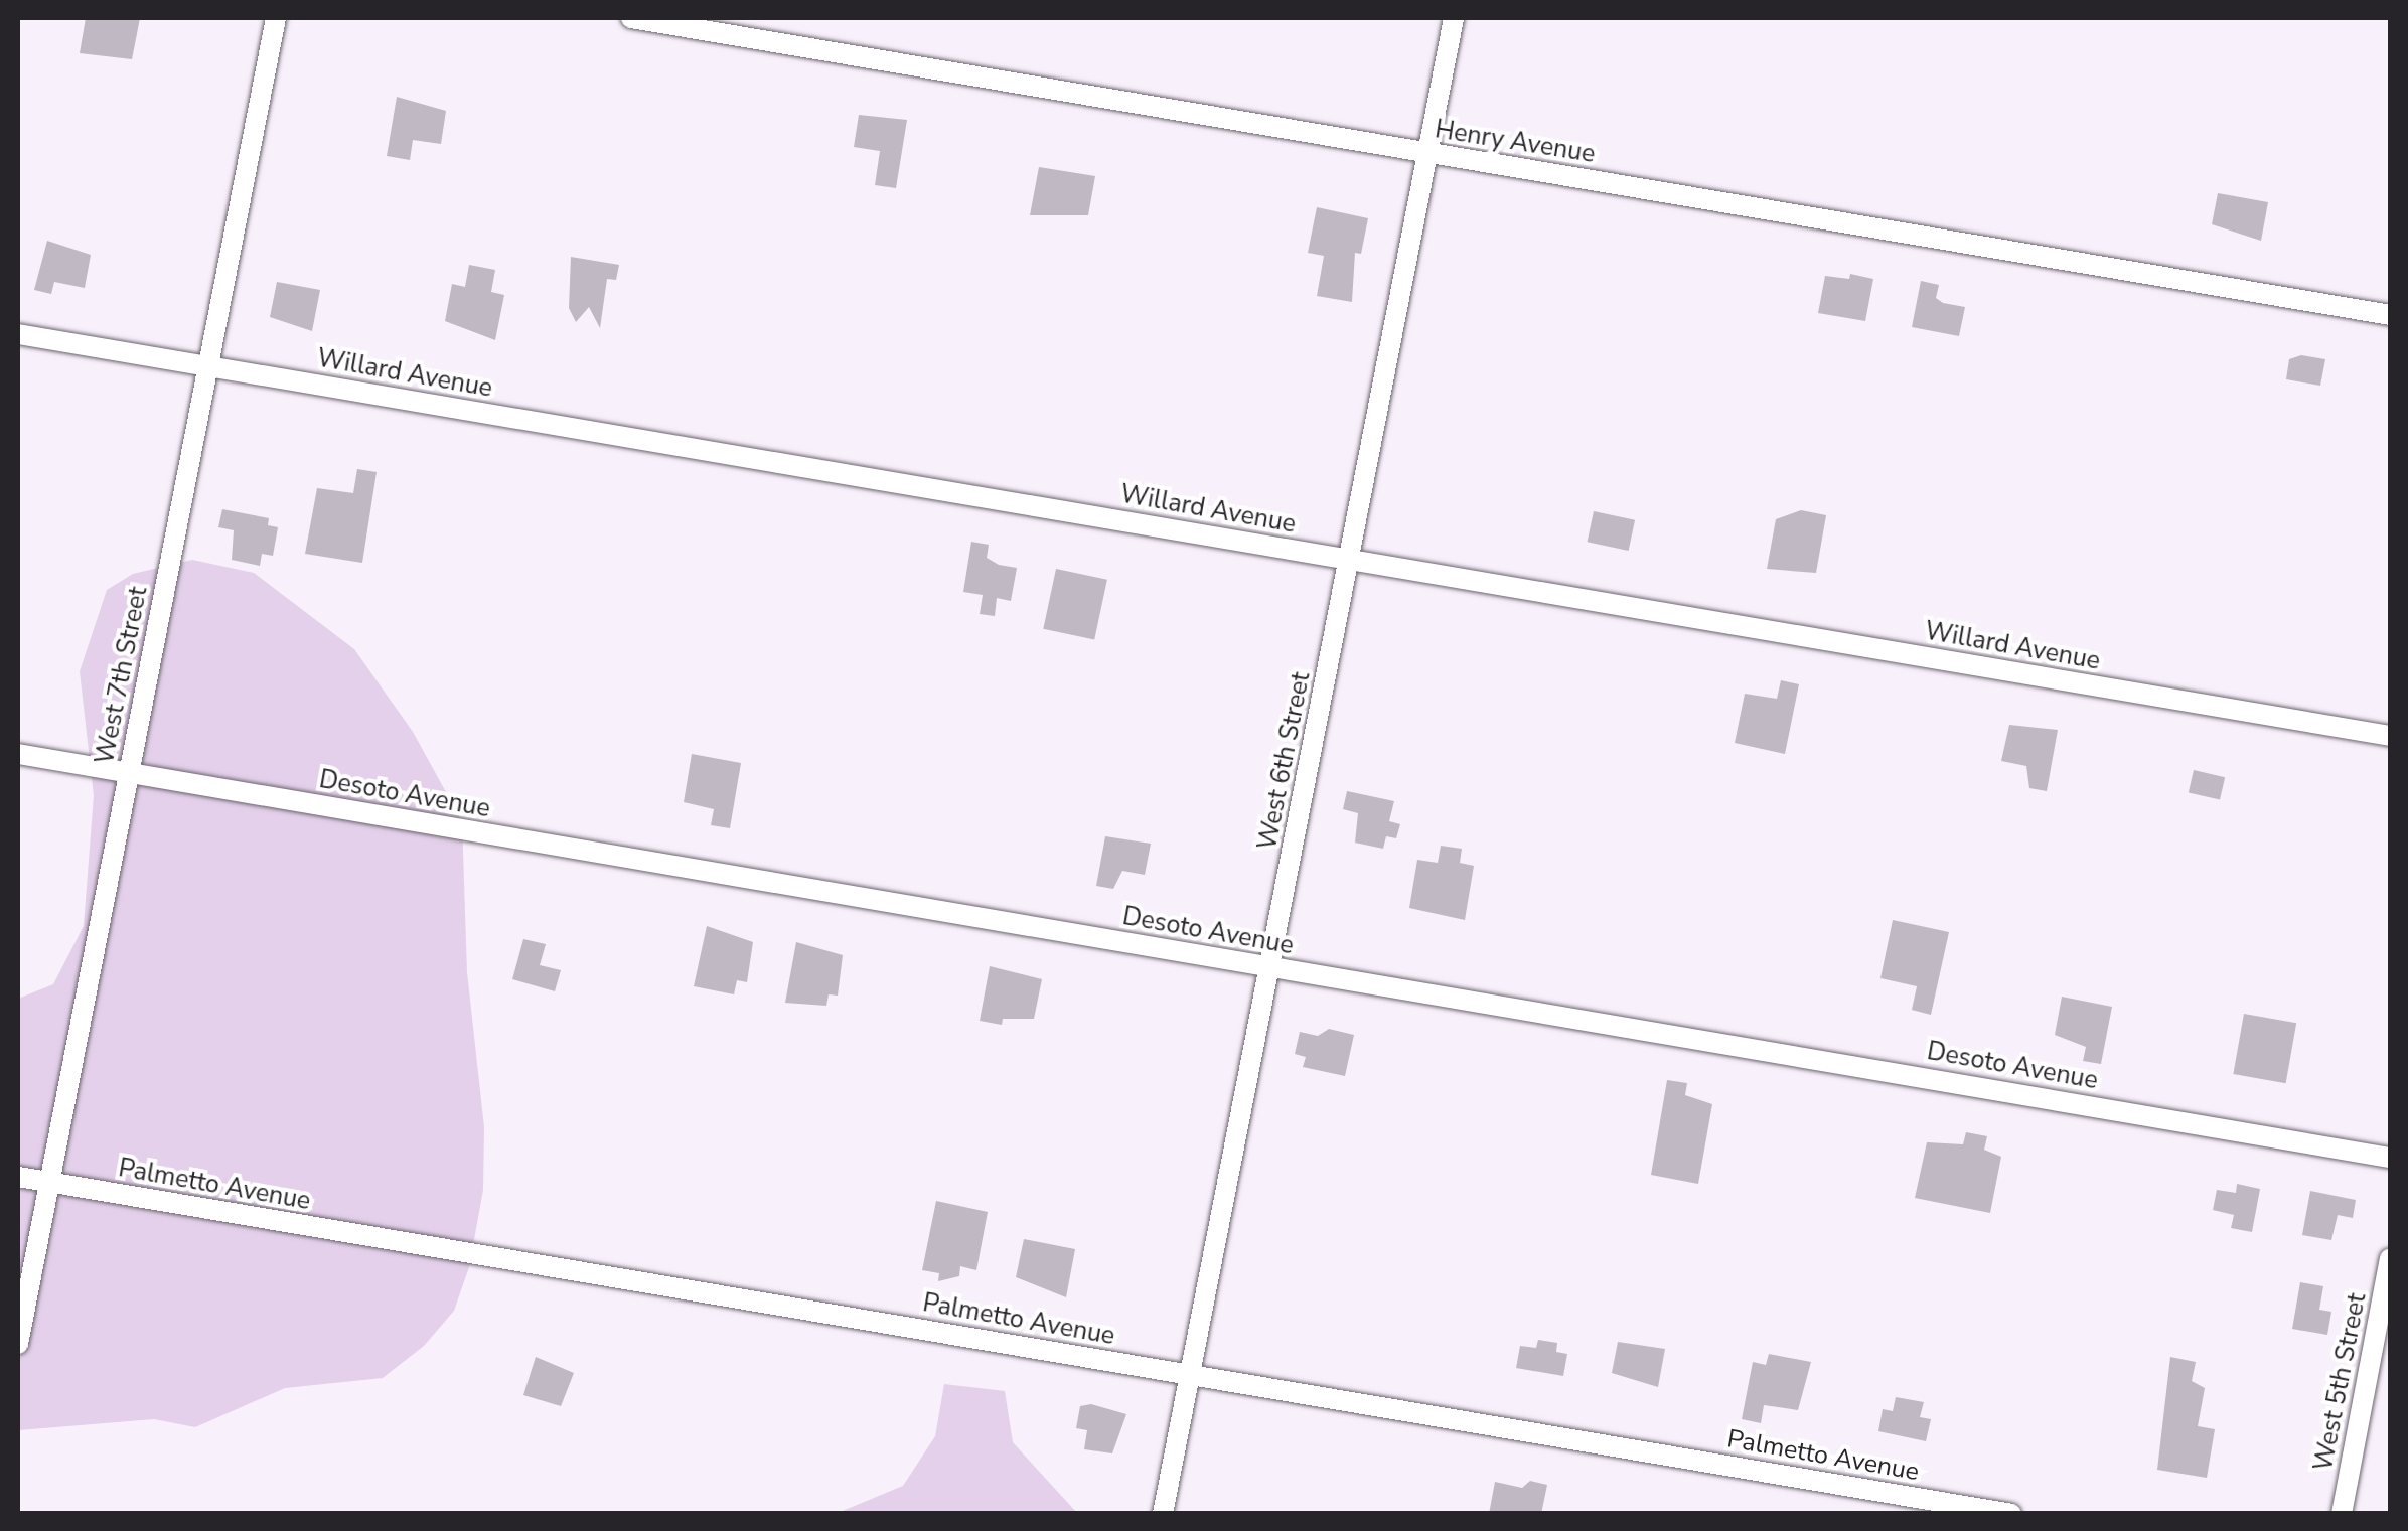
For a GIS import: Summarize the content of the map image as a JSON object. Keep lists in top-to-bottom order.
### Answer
{
  "streets": {
    "street": [
      "Henry Avenue",
      "Willard Avenue",
      "West 7th Street",
      "West 6th Street",
      "Desoto Avenue",
      "Palmetto Avenue",
      "West 5th Street"
    ]
  },
  "crossings": [
    ["Henry Avenue", "West 6th Street"],
    ["Willard Avenue", "West 7th Street"],
    ["Willard Avenue", "West 6th Street"],
    ["West 7th Street", "Desoto Avenue"],
    ["West 7th Street", "Palmetto Avenue"],
    ["West 6th Street", "Desoto Avenue"],
    ["West 6th Street", "Palmetto Avenue"]
  ]
}
